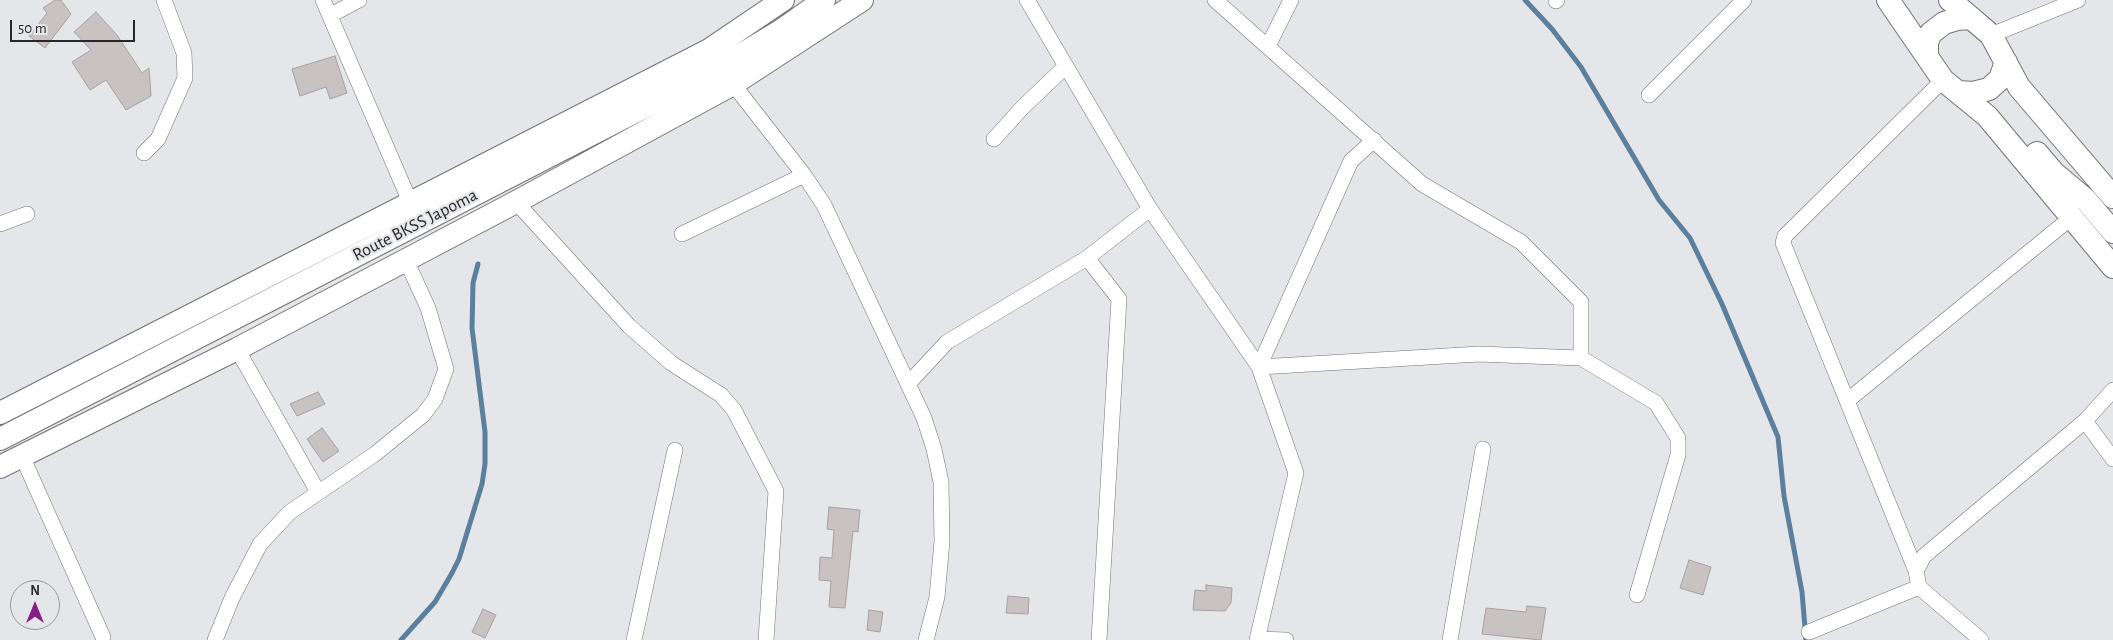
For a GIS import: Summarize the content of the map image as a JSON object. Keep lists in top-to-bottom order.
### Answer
{
  "streets": {
    "main road": ["Route BKSS Japoma"]
  },
  "scale_bar": "50 m",
  "north": "top"
}
